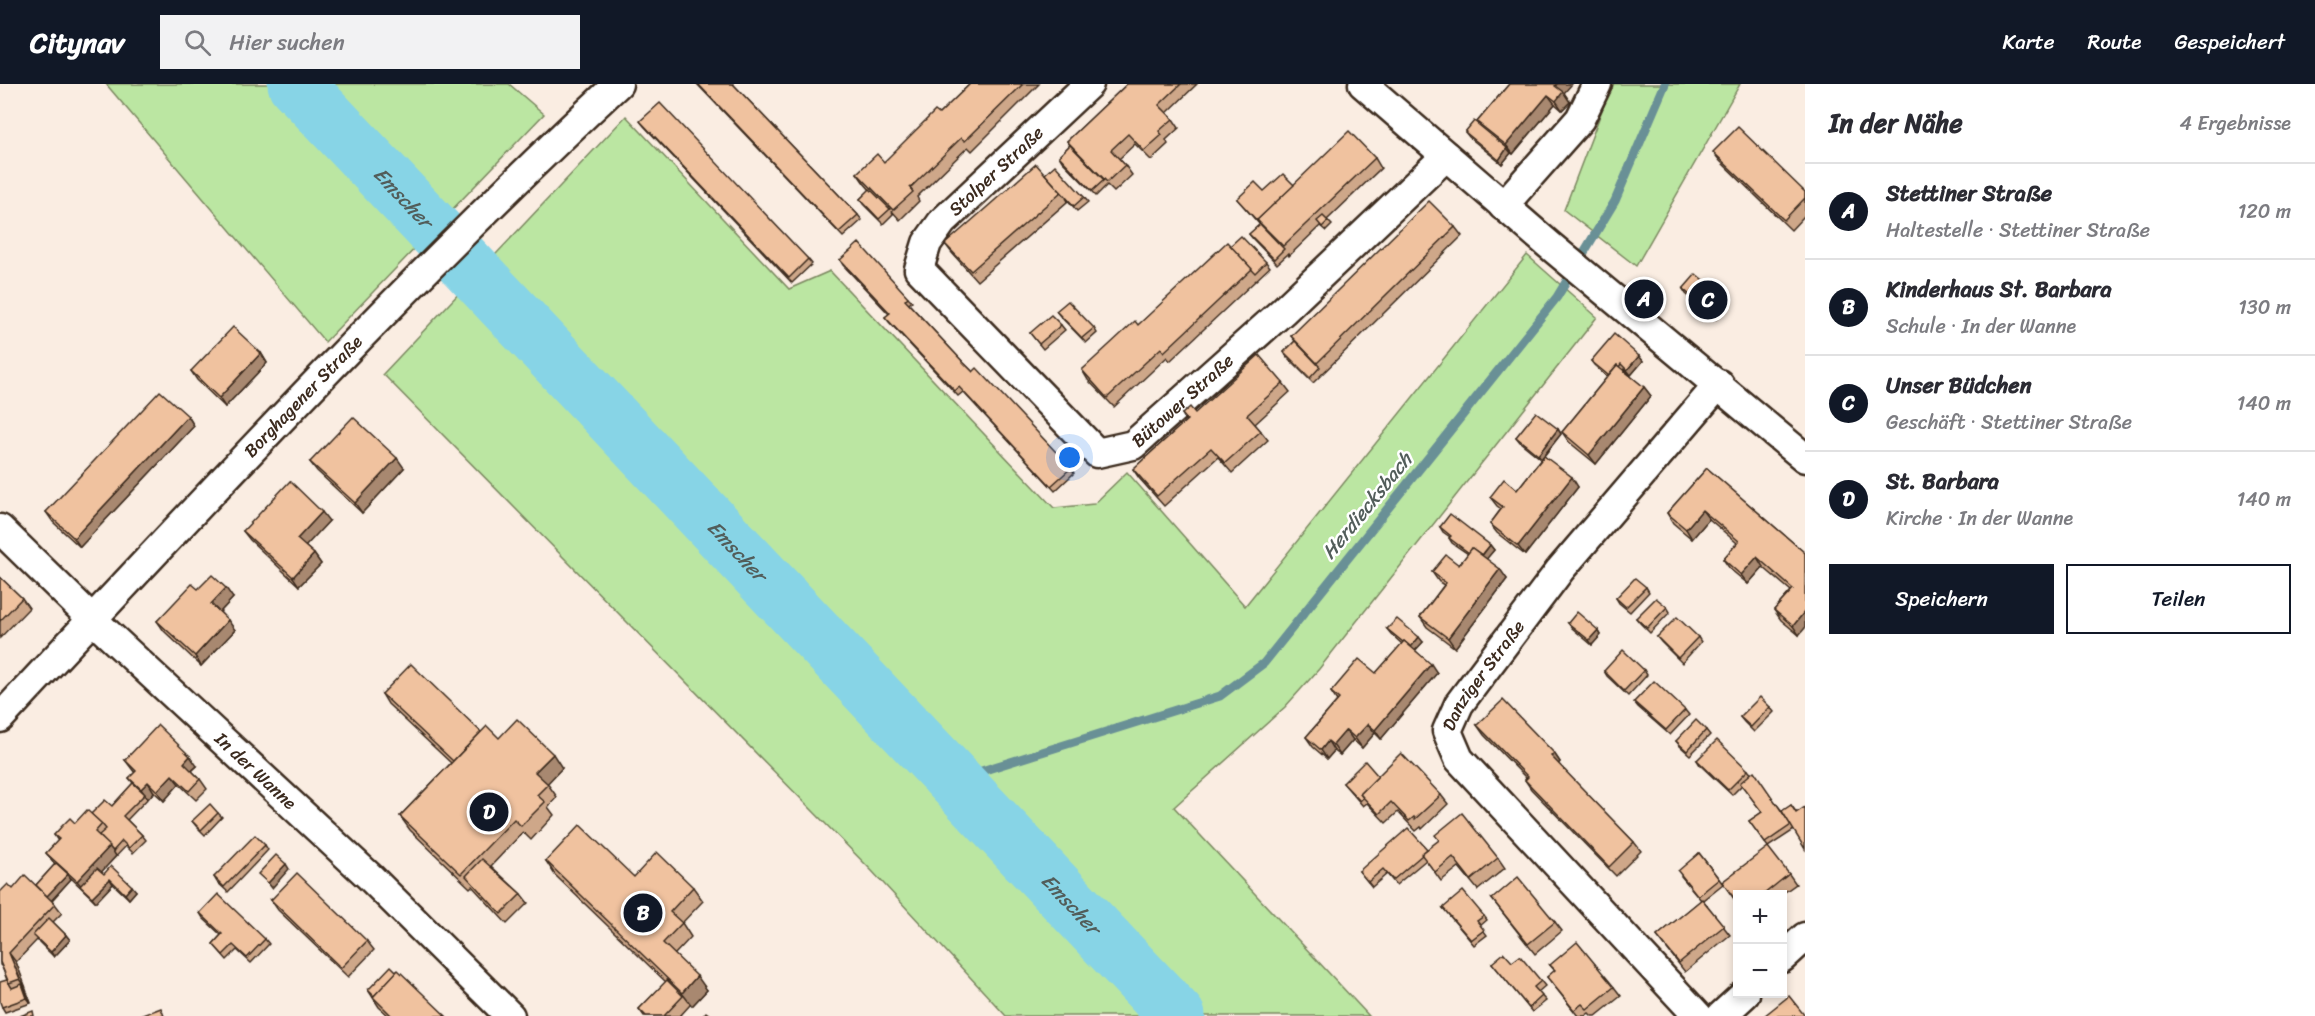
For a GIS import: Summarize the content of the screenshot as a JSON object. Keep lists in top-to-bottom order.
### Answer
{
  "streets": {
    "street": [
      "Stolper Straße",
      "Borghagener Straße",
      "Bütower Straße",
      "Danziger Straße",
      "In der Wanne"
    ]
  },
  "crossings": [
    ["Stolper Straße", "Bütower Straße"],
    ["Borghagener Straße", "In der Wanne"]
  ],
  "water": ["Emscher", "Herdiecksbach"],
  "page": {
    "header": "Citynav",
    "search": "Hier suchen",
    "nav": ["Karte", "Route", "Gespeichert"],
    "heading": ["In der Nähe", "4 Ergebnisse"],
    "list": [
      {
        "mark": "A",
        "name": "Stettiner Straße",
        "note": "Haltestelle · Stettiner Straße",
        "value": "120 m"
      },
      {
        "mark": "B",
        "name": "Kinderhaus St. Barbara",
        "note": "Schule · In der Wanne",
        "value": "130 m"
      },
      {
        "mark": "C",
        "name": "Unser Büdchen",
        "note": "Geschäft · Stettiner Straße",
        "value": "140 m"
      },
      {
        "mark": "D",
        "name": "St. Barbara",
        "note": "Kirche · In der Wanne",
        "value": "140 m"
      }
    ],
    "pins": [
      "A",
      "C",
      "D",
      "B"
    ],
    "buttons": ["Speichern", "Teilen"],
    "map_buttons": ["+", "−"]
  }
}
